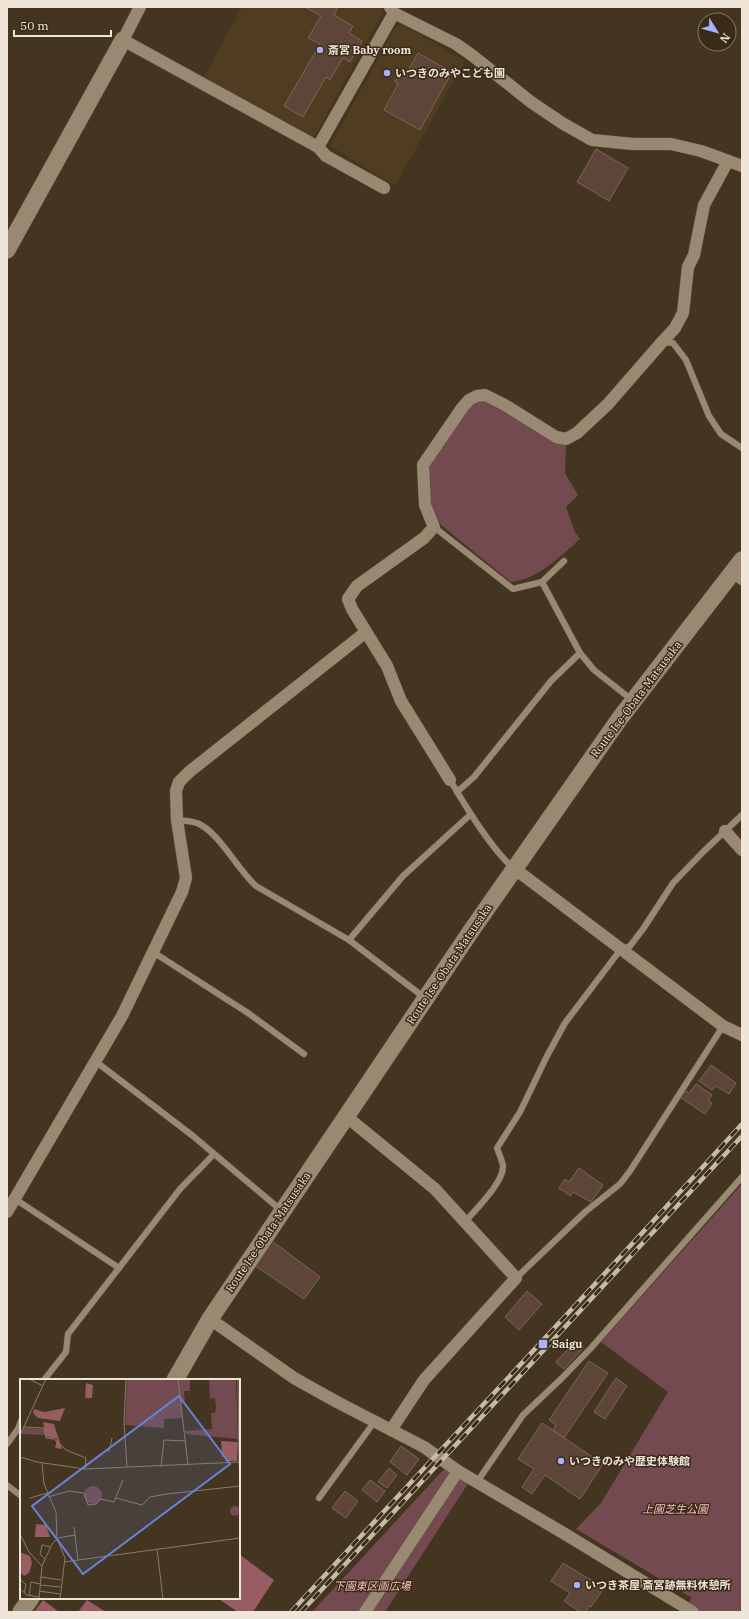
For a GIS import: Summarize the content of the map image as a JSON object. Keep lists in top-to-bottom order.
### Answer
{
  "streets": {
    "main road": ["Route Ise-Obata-Matsusaka"]
  },
  "parks": ["上園芝生公園", "下園東区画広場"],
  "places": {
    "other": [
      "斎宮 Baby room",
      "いつきのみやこども園",
      "いつきのみや歴史体験館",
      "いつき茶屋 斎宮跡無料休憩所"
    ],
    "transit": ["Saigu"]
  },
  "scale_bar": "50 m",
  "north": "bottom right"
}
